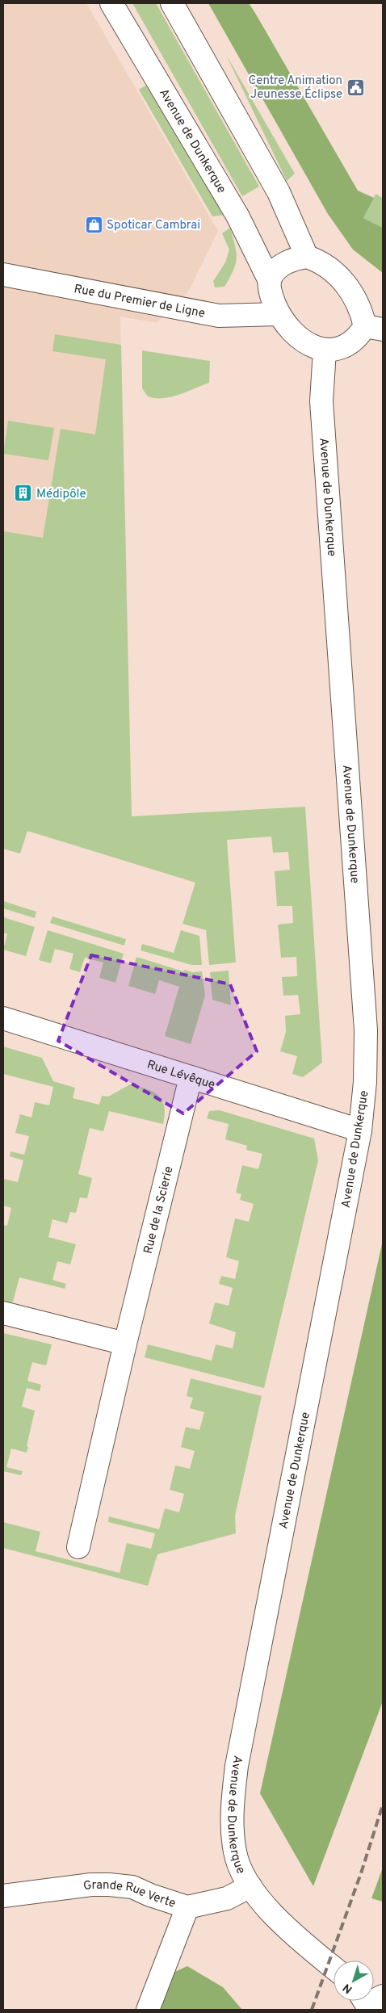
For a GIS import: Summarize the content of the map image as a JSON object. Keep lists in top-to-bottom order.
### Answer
{
  "streets": {
    "main road": [
      "Avenue de Dunkerque",
      "Rue du Premier de Ligne",
      "Rue Lévêque",
      "Rue de la Scierie",
      "Grande Rue Verte"
    ]
  },
  "crossings": [
    ["Avenue de Dunkerque", "Rue du Premier de Ligne"],
    ["Avenue de Dunkerque", "Rue Lévêque"],
    ["Avenue de Dunkerque", "Grande Rue Verte"],
    ["Rue Lévêque", "Rue de la Scierie"]
  ],
  "places": {
    "public building": ["Centre Animation Jeunesse Éclipse"],
    "shop": ["Spoticar Cambrai"],
    "building": ["Médipôle"]
  },
  "north": "bottom left"
}
